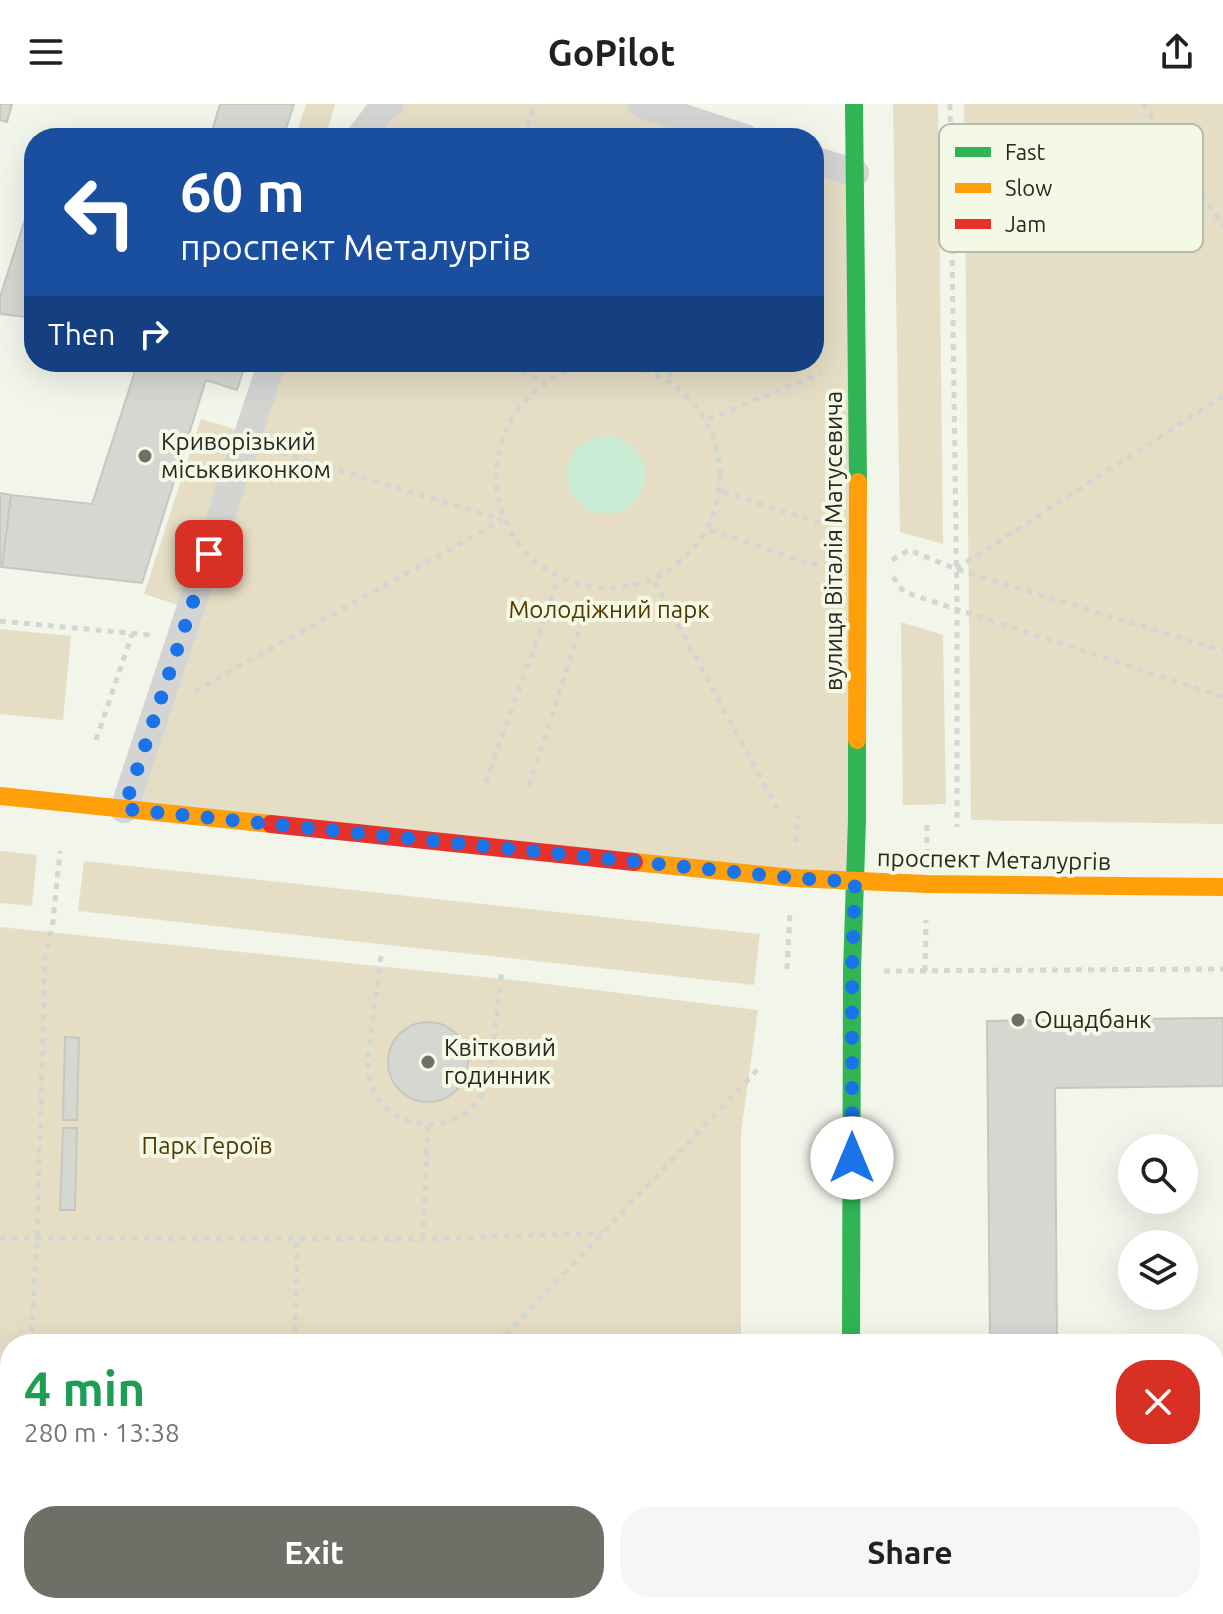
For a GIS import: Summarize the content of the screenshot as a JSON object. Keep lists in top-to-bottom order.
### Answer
{
  "streets": {
    "street": ["вулиця Віталія Матусевича", "проспект Металургів"]
  },
  "crossings": [
    ["вулиця Віталія Матусевича", "проспект Металургів"]
  ],
  "parks": ["Молодіжний парк", "Парк Героїв"],
  "places": ["Криворізький міськвиконком", "Ощадбанк", "Квітковий годинник"],
  "legend": ["Fast", "Slow", "Jam"],
  "page": {
    "header": "GoPilot",
    "turn": ["60 m", "проспект Металургів"],
    "then": "Then",
    "heading": ["4 min", "280 m · 13:38"],
    "buttons": ["Exit", "Share"]
  }
}
